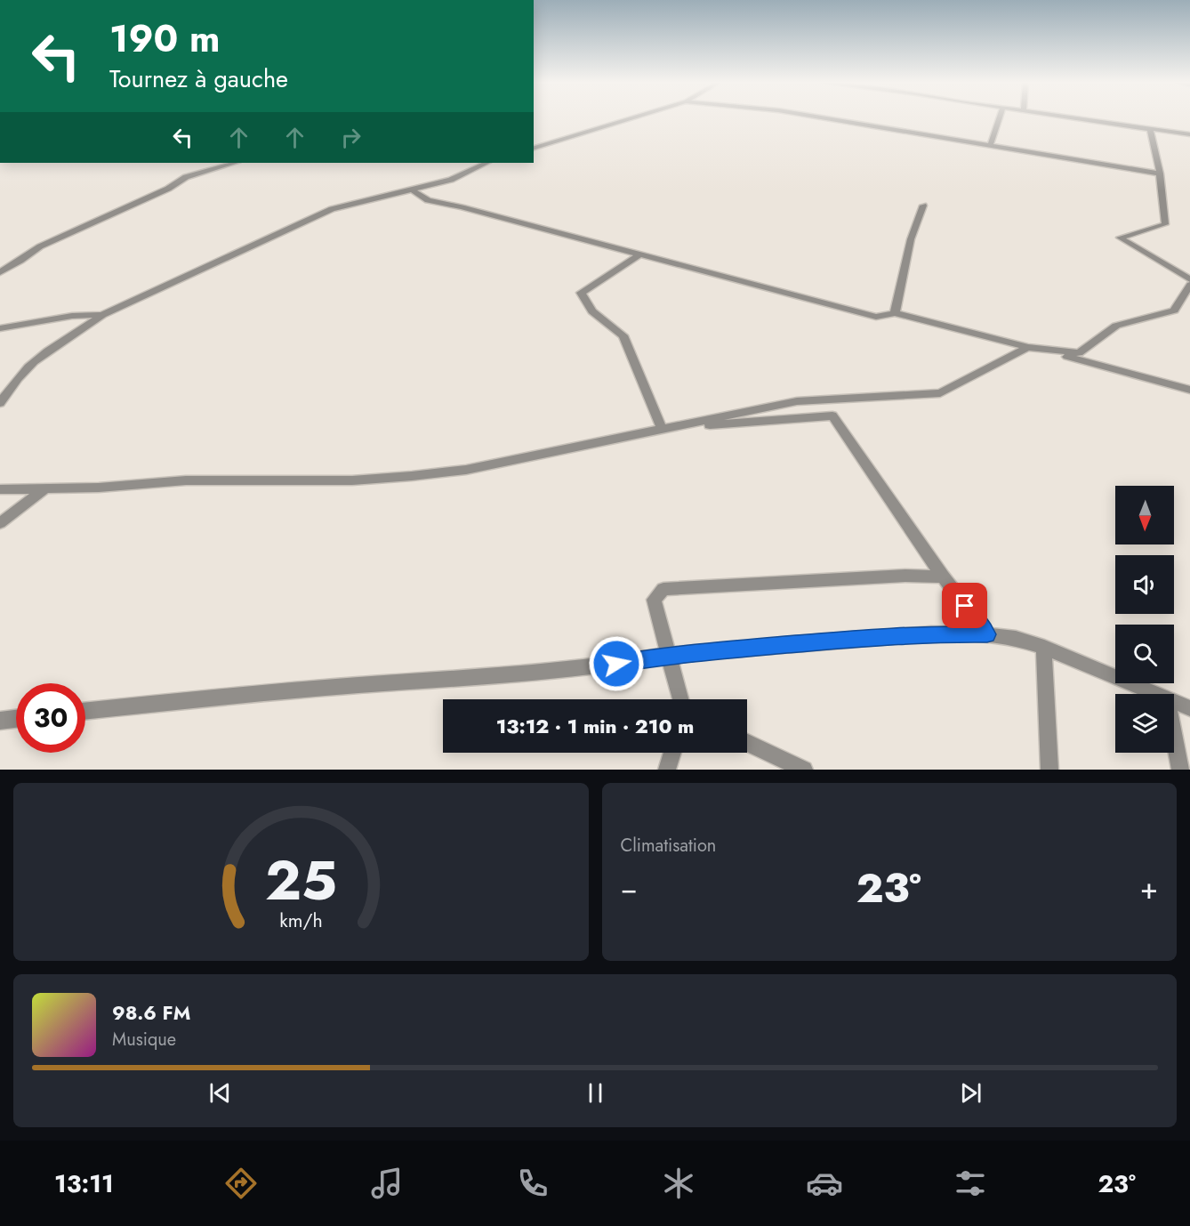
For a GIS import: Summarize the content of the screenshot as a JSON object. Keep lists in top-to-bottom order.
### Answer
{
  "north": "bottom",
  "page": {
    "turn": ["190 m", "Tournez à gauche"],
    "limit": "30",
    "trip": "13:12 · 1 min · 210 m",
    "tile": "Climatisation",
    "heat": ["−", "23°", "+"],
    "song": ["98.6 FM", "Musique"],
    "tabs": ["13:11", "23°"],
    "gauge": ["25", "km/h"]
  }
}
